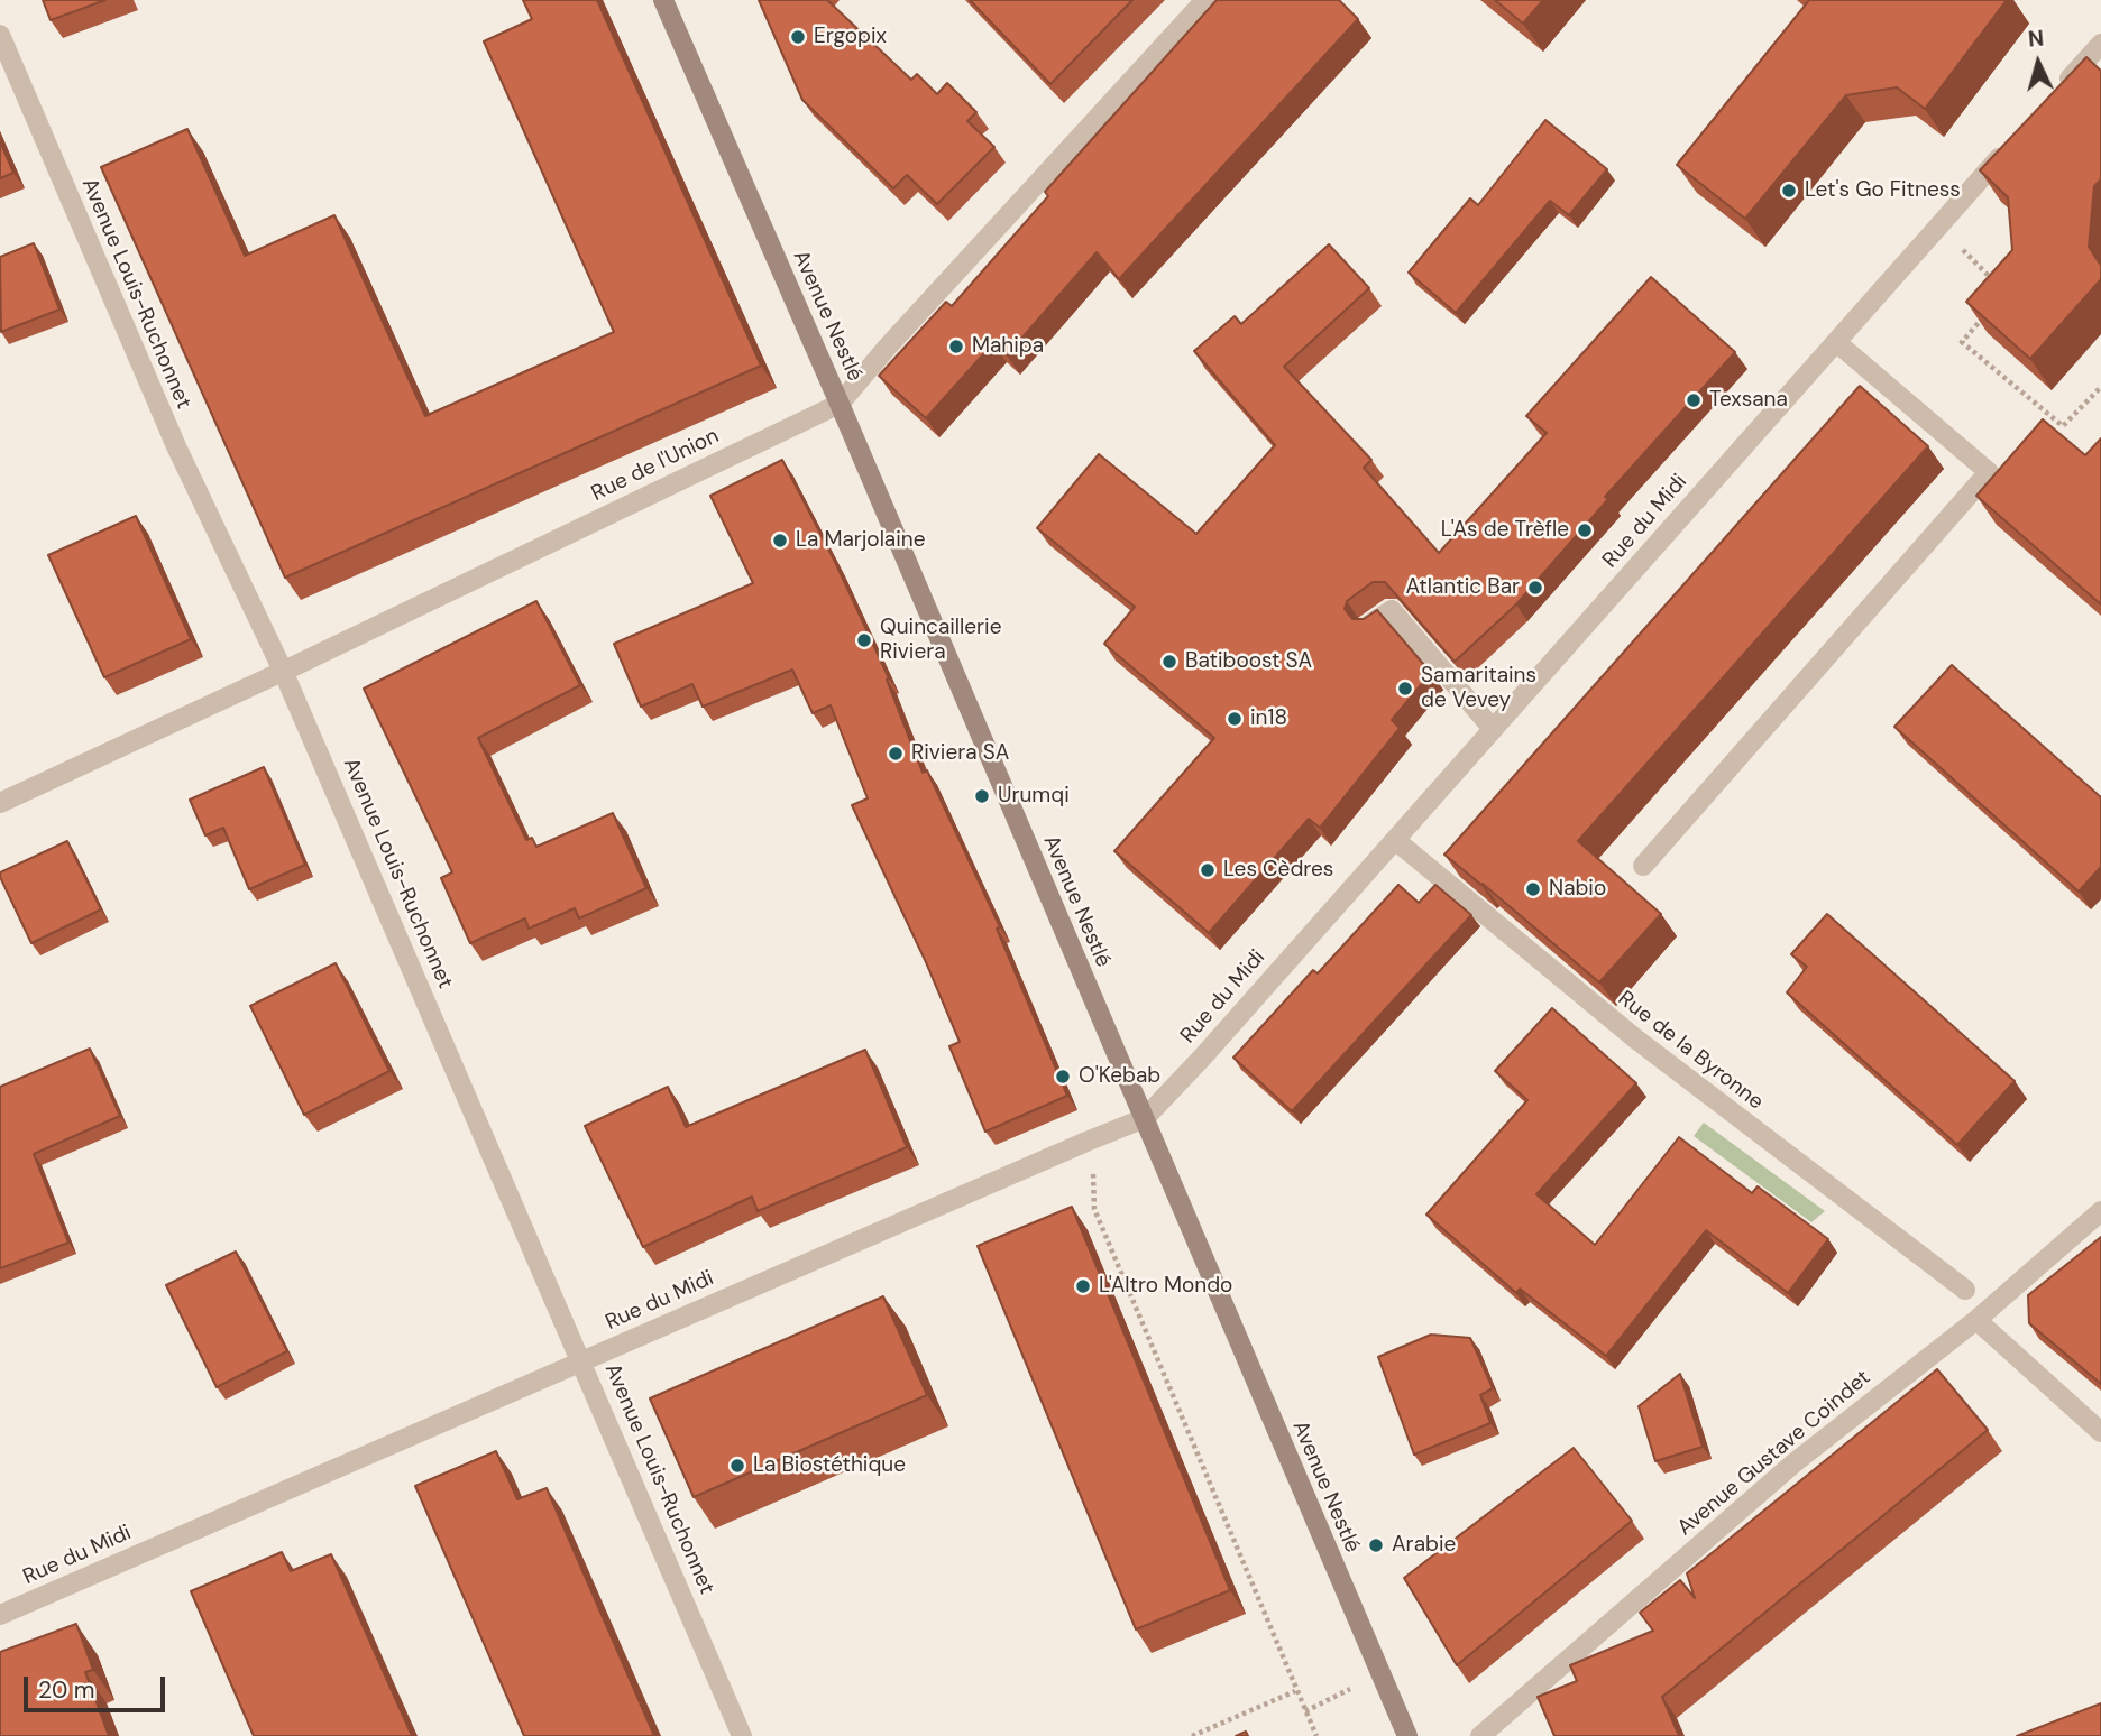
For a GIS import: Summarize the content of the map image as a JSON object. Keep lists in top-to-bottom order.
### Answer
{
  "streets": {
    "street": [
      "Avenue Louis-Ruchonnet",
      "Avenue Nestlé",
      "Rue de l'Union",
      "Rue du Midi",
      "Rue de la Byronne",
      "Avenue Gustave Coindet"
    ]
  },
  "crossings": [
    ["Avenue Louis-Ruchonnet", "Rue de l'Union"],
    ["Avenue Louis-Ruchonnet", "Rue du Midi"],
    ["Avenue Nestlé", "Rue de l'Union"],
    ["Avenue Nestlé", "Rue du Midi"],
    ["Rue du Midi", "Rue de la Byronne"]
  ],
  "places": [
    "Ergopix",
    "Let's Go Fitness",
    "Mahipa",
    "Texsana",
    "L'As de Trèfle",
    "La Marjolaine",
    "Atlantic Bar",
    "Quincaillerie Riviera",
    "Batiboost SA",
    "Samaritains de Vevey",
    "in18",
    "Riviera SA",
    "Urumqi",
    "Les Cèdres",
    "Nabio",
    "O'Kebab",
    "L'Altro Mondo",
    "La Biostéthique",
    "Arabie"
  ],
  "scale_bar": "20 m",
  "north": "top"
}
